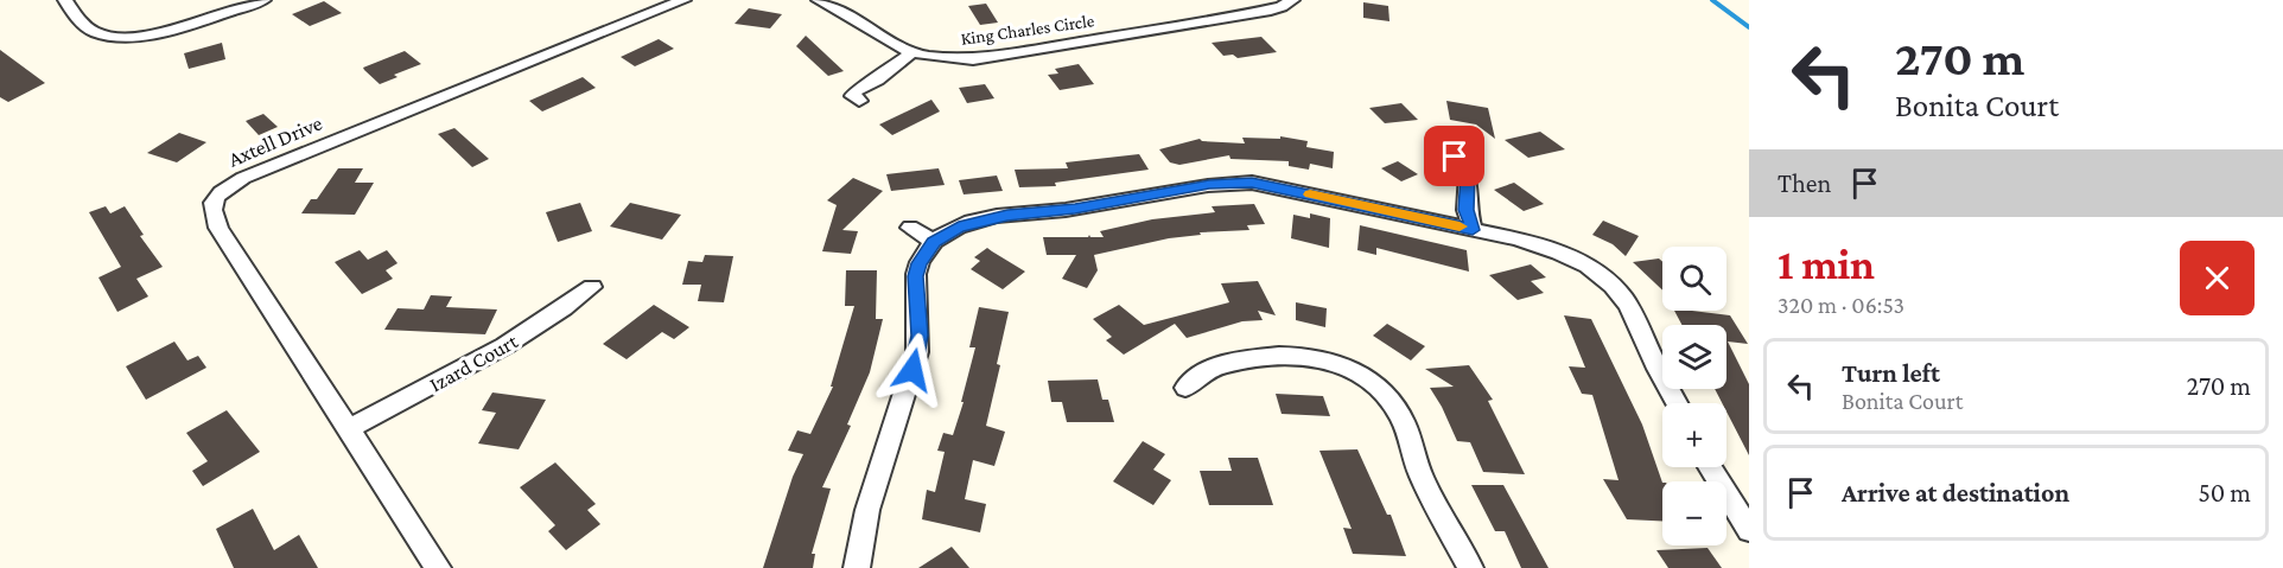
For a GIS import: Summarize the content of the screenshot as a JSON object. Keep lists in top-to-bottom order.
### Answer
{
  "streets": {
    "street": ["King Charles Circle", "Axtell Drive", "Izard Court"]
  },
  "crossings": [
    ["Axtell Drive", "Izard Court"]
  ],
  "page": {
    "turn": ["270 m", "Bonita Court"],
    "then": "Then",
    "heading": ["1 min", "320 m · 06:53"],
    "map_buttons": ["+", "−"],
    "list": [
      {
        "name": "Turn left",
        "note": "Bonita Court",
        "value": "270 m"
      },
      {
        "name": "Arrive at destination",
        "value": "50 m"
      }
    ]
  }
}
